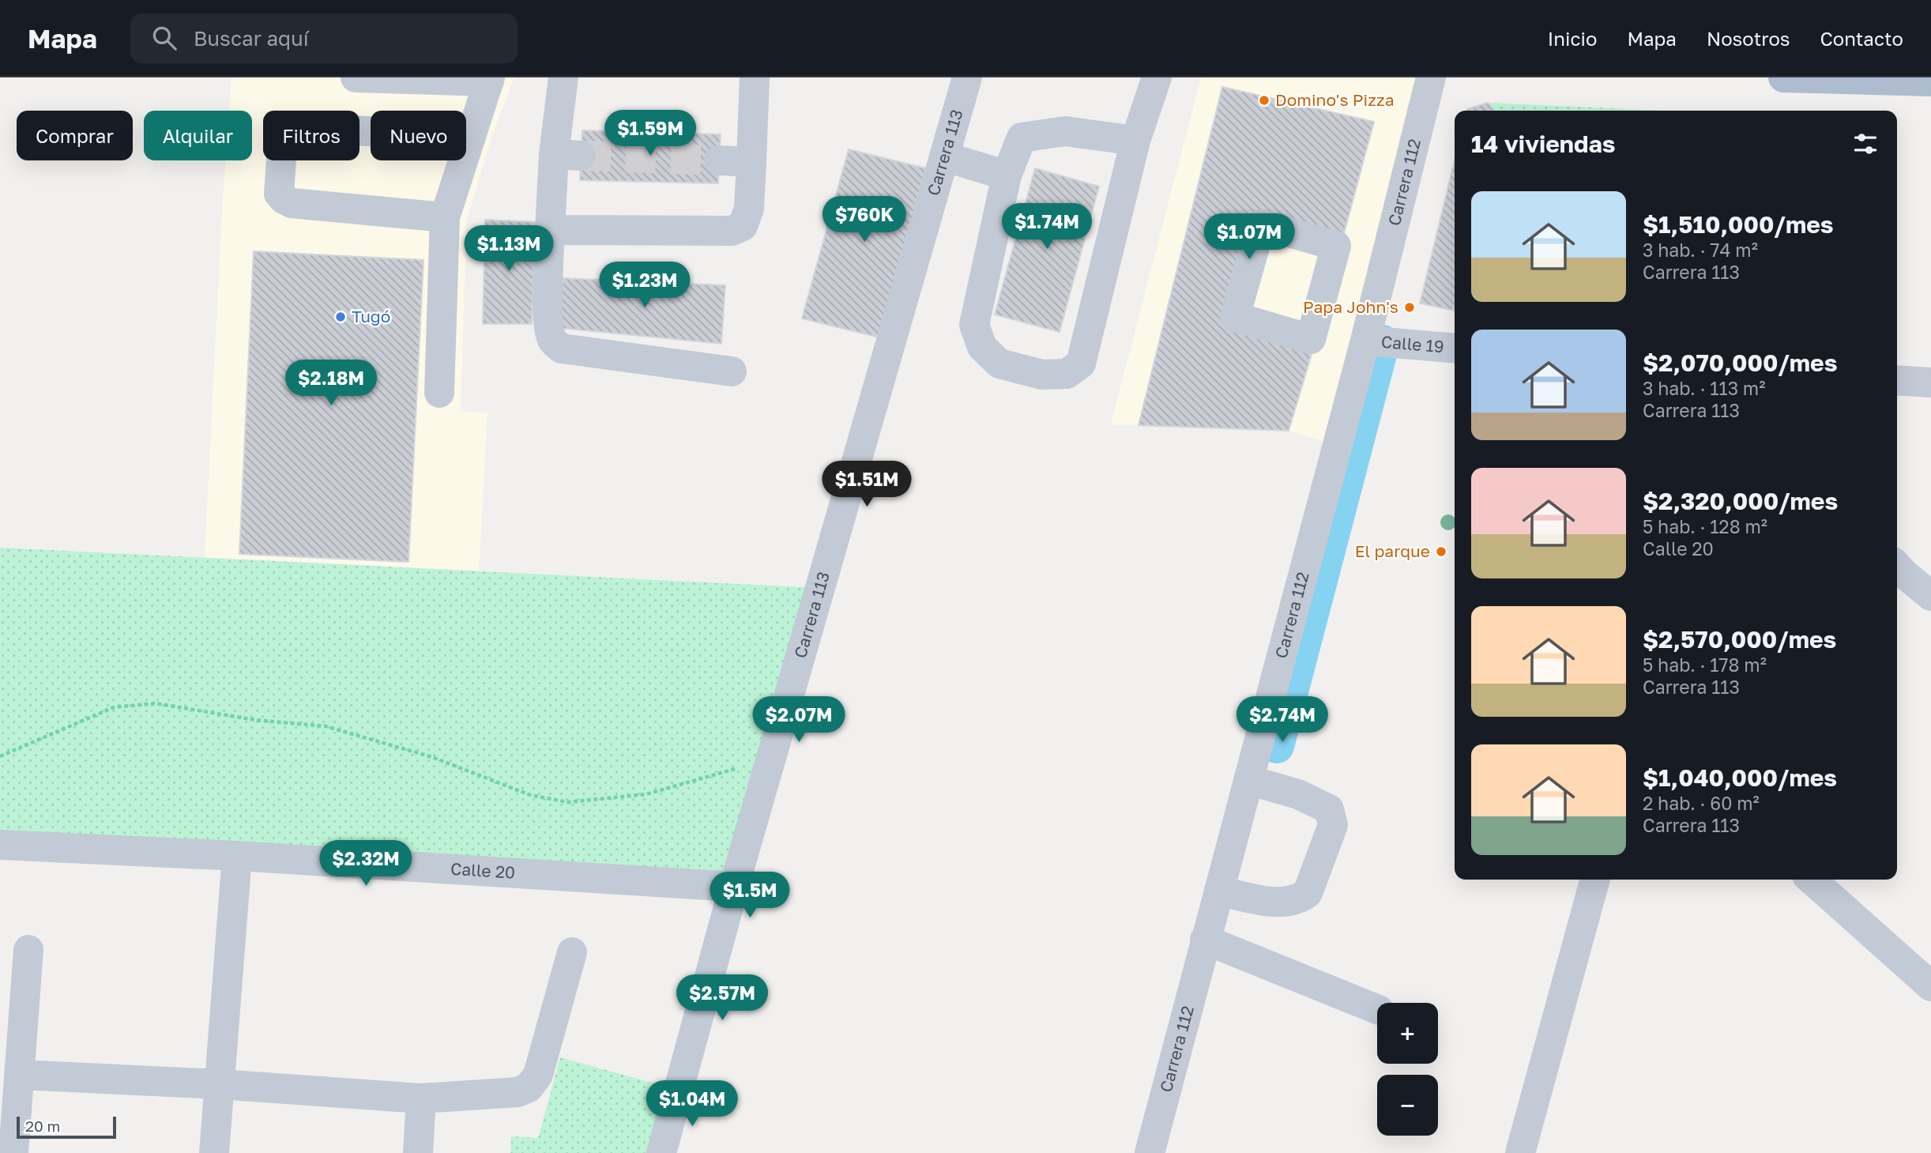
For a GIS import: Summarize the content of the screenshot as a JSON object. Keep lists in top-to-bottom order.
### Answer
{
  "streets": {
    "street": [
      "Carrera 113",
      "Carrera 112",
      "Calle 19",
      "Calle 20"
    ]
  },
  "crossings": [
    ["Carrera 113", "Calle 20"],
    ["Carrera 112", "Calle 19"]
  ],
  "places": [
    "Domino's Pizza",
    "Papa John's",
    "Tugó",
    "El parque"
  ],
  "scale_bar": "20 m",
  "page": {
    "header": "Mapa",
    "search": "Buscar aquí",
    "nav": [
      "Inicio",
      "Mapa",
      "Nosotros",
      "Contacto"
    ],
    "price": [
      "$1.59M",
      "$760K",
      "$1.74M",
      "$1.07M",
      "$1.13M",
      "$1.23M",
      "$2.18M",
      "$1.51M",
      "$2.07M",
      "$2.74M",
      "$2.32M",
      "$1.5M",
      "$2.57M",
      "$1.04M"
    ],
    "chip": [
      "Comprar",
      "Alquilar",
      "Filtros",
      "Nuevo"
    ],
    "heading": "14 viviendas",
    "list": [
      {
        "name": "$1,510,000/mes",
        "note": "3 hab. · 74 m² · Carrera 113"
      },
      {
        "name": "$2,070,000/mes",
        "note": "3 hab. · 113 m² · Carrera 113"
      },
      {
        "name": "$2,320,000/mes",
        "note": "5 hab. · 128 m² · Calle 20"
      },
      {
        "name": "$2,570,000/mes",
        "note": "5 hab. · 178 m² · Carrera 113"
      },
      {
        "name": "$1,040,000/mes",
        "note": "2 hab. · 60 m² · Carrera 113"
      }
    ],
    "map_buttons": ["+", "−"],
    "scale": "20 m"
  }
}
